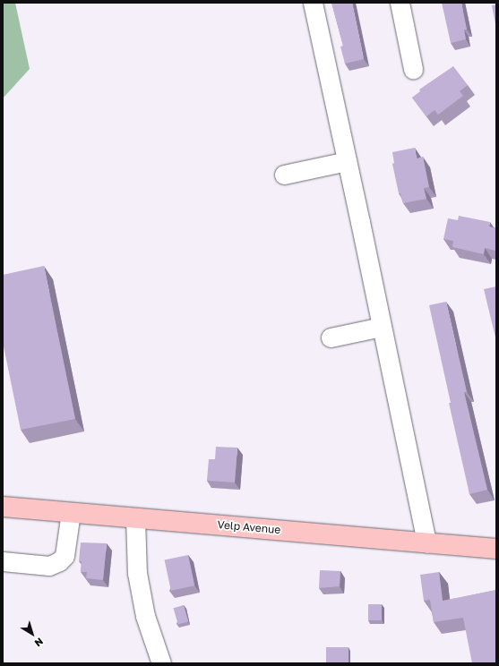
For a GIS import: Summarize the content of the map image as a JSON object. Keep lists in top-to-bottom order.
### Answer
{
  "streets": {
    "main road": ["Velp Avenue"]
  },
  "north": "bottom right"
}
